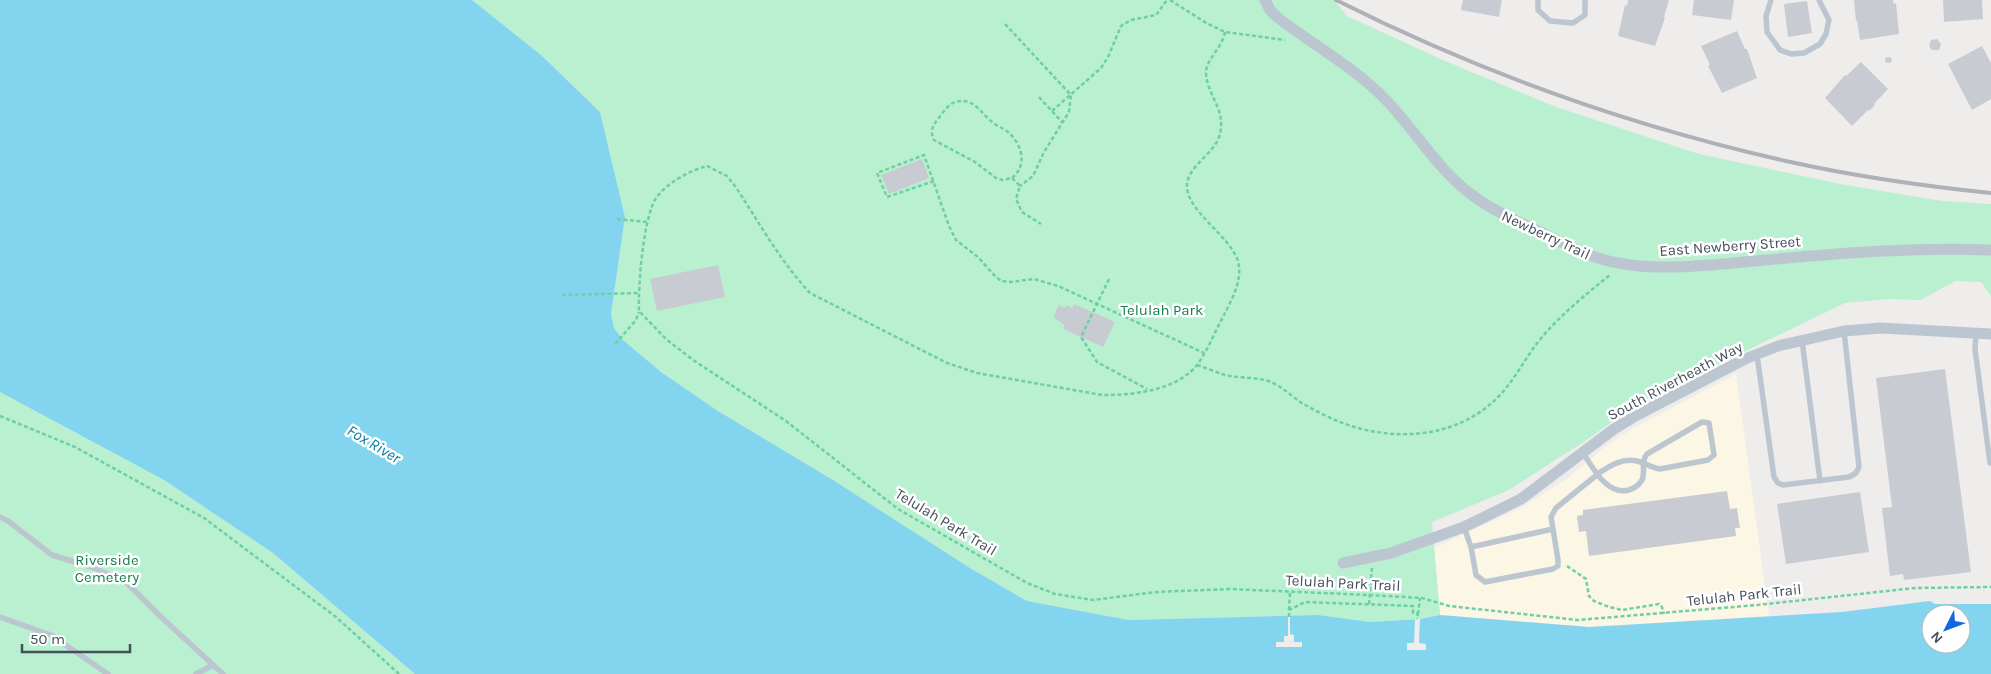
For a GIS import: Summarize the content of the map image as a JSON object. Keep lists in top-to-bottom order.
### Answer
{
  "streets": {
    "street": ["East Newberry Street", "South Riverheath Way"],
    "path": ["Newberry Trail", "Telulah Park Trail"]
  },
  "water": ["Fox River"],
  "parks": ["Telulah Park", "Riverside Cemetery"],
  "scale_bar": "50 m",
  "north": "bottom left"
}
